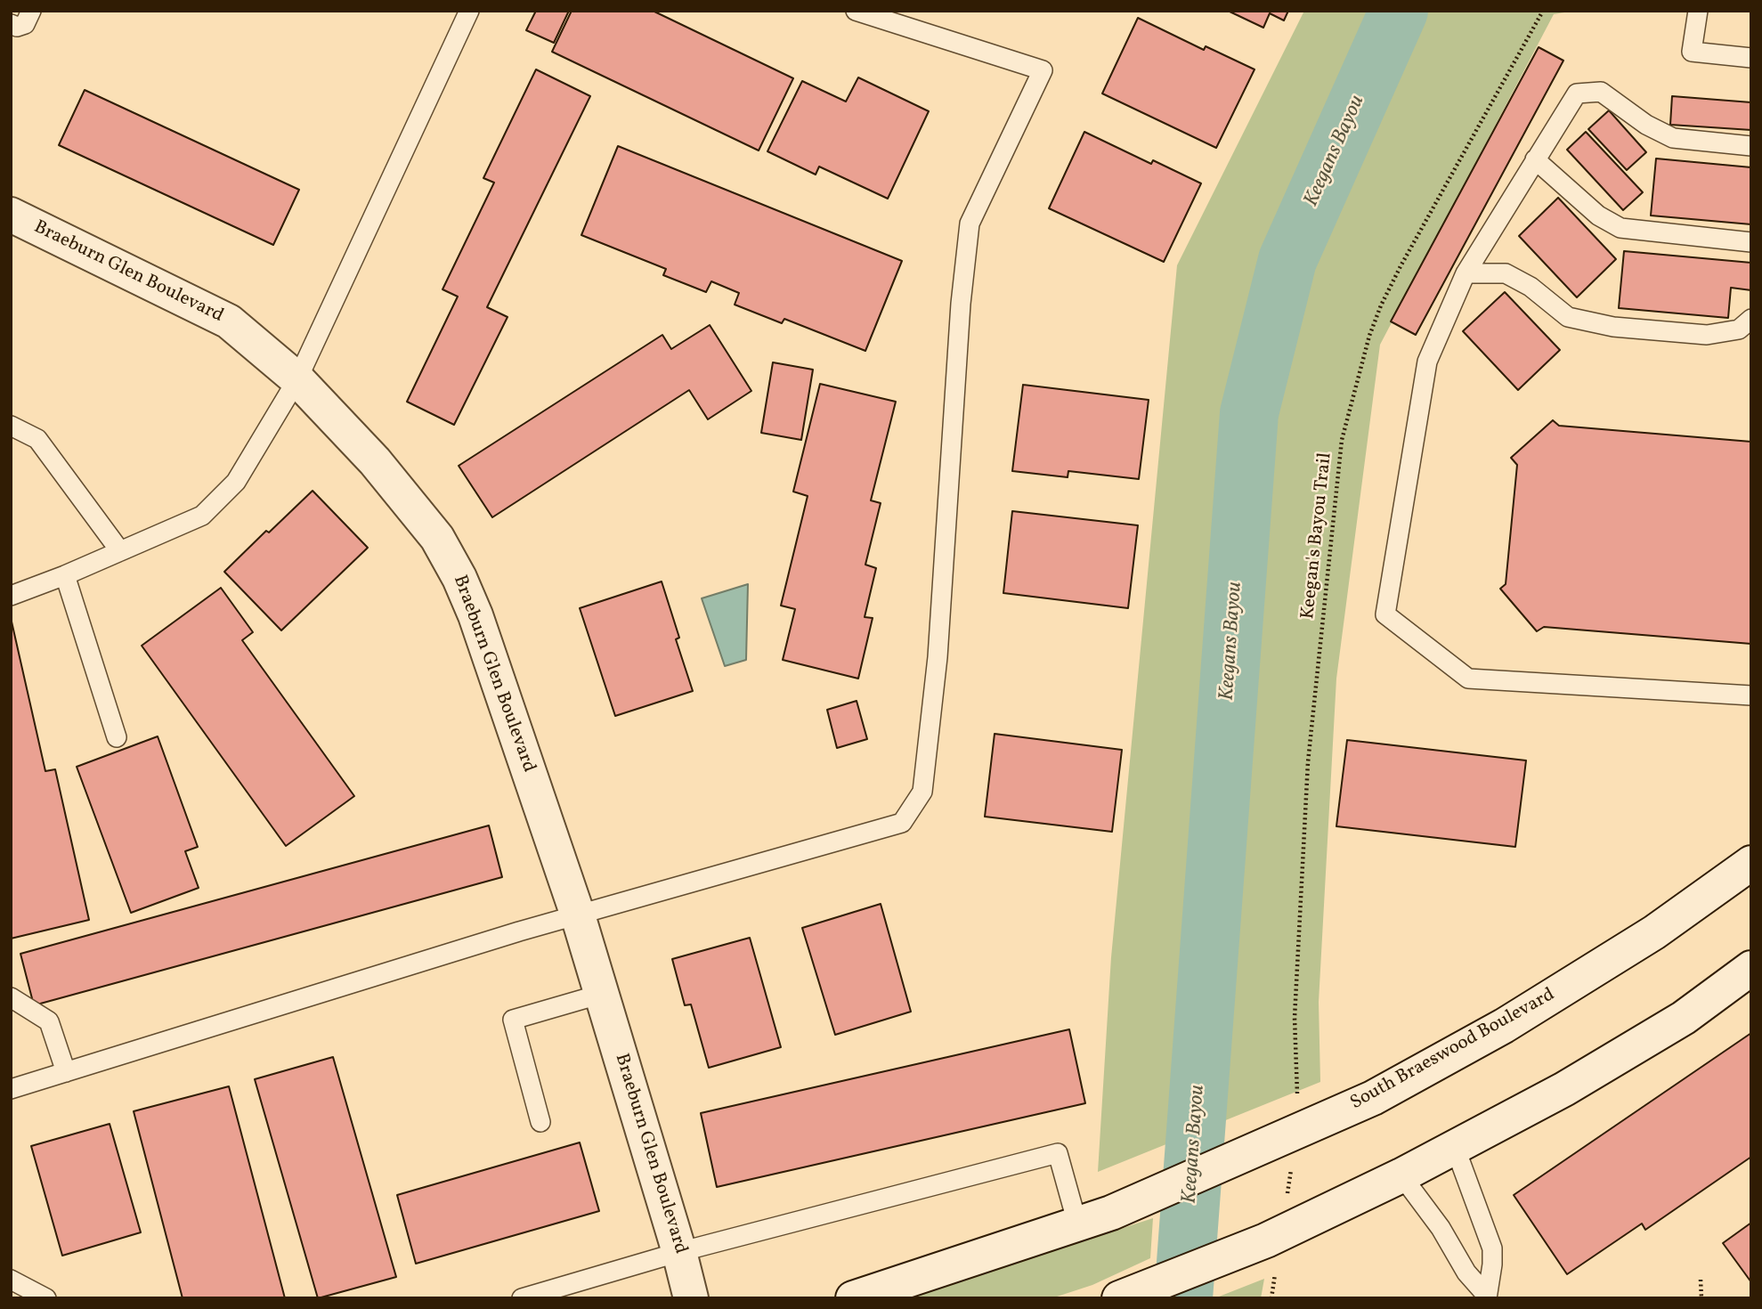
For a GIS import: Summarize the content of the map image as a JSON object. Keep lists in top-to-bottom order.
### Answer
{
  "streets": {
    "main road": ["Braeburn Glen Boulevard", "South Braeswood Boulevard"],
    "path": ["Keegan's Bayou Trail"]
  },
  "water": ["Keegans Bayou"]
}
